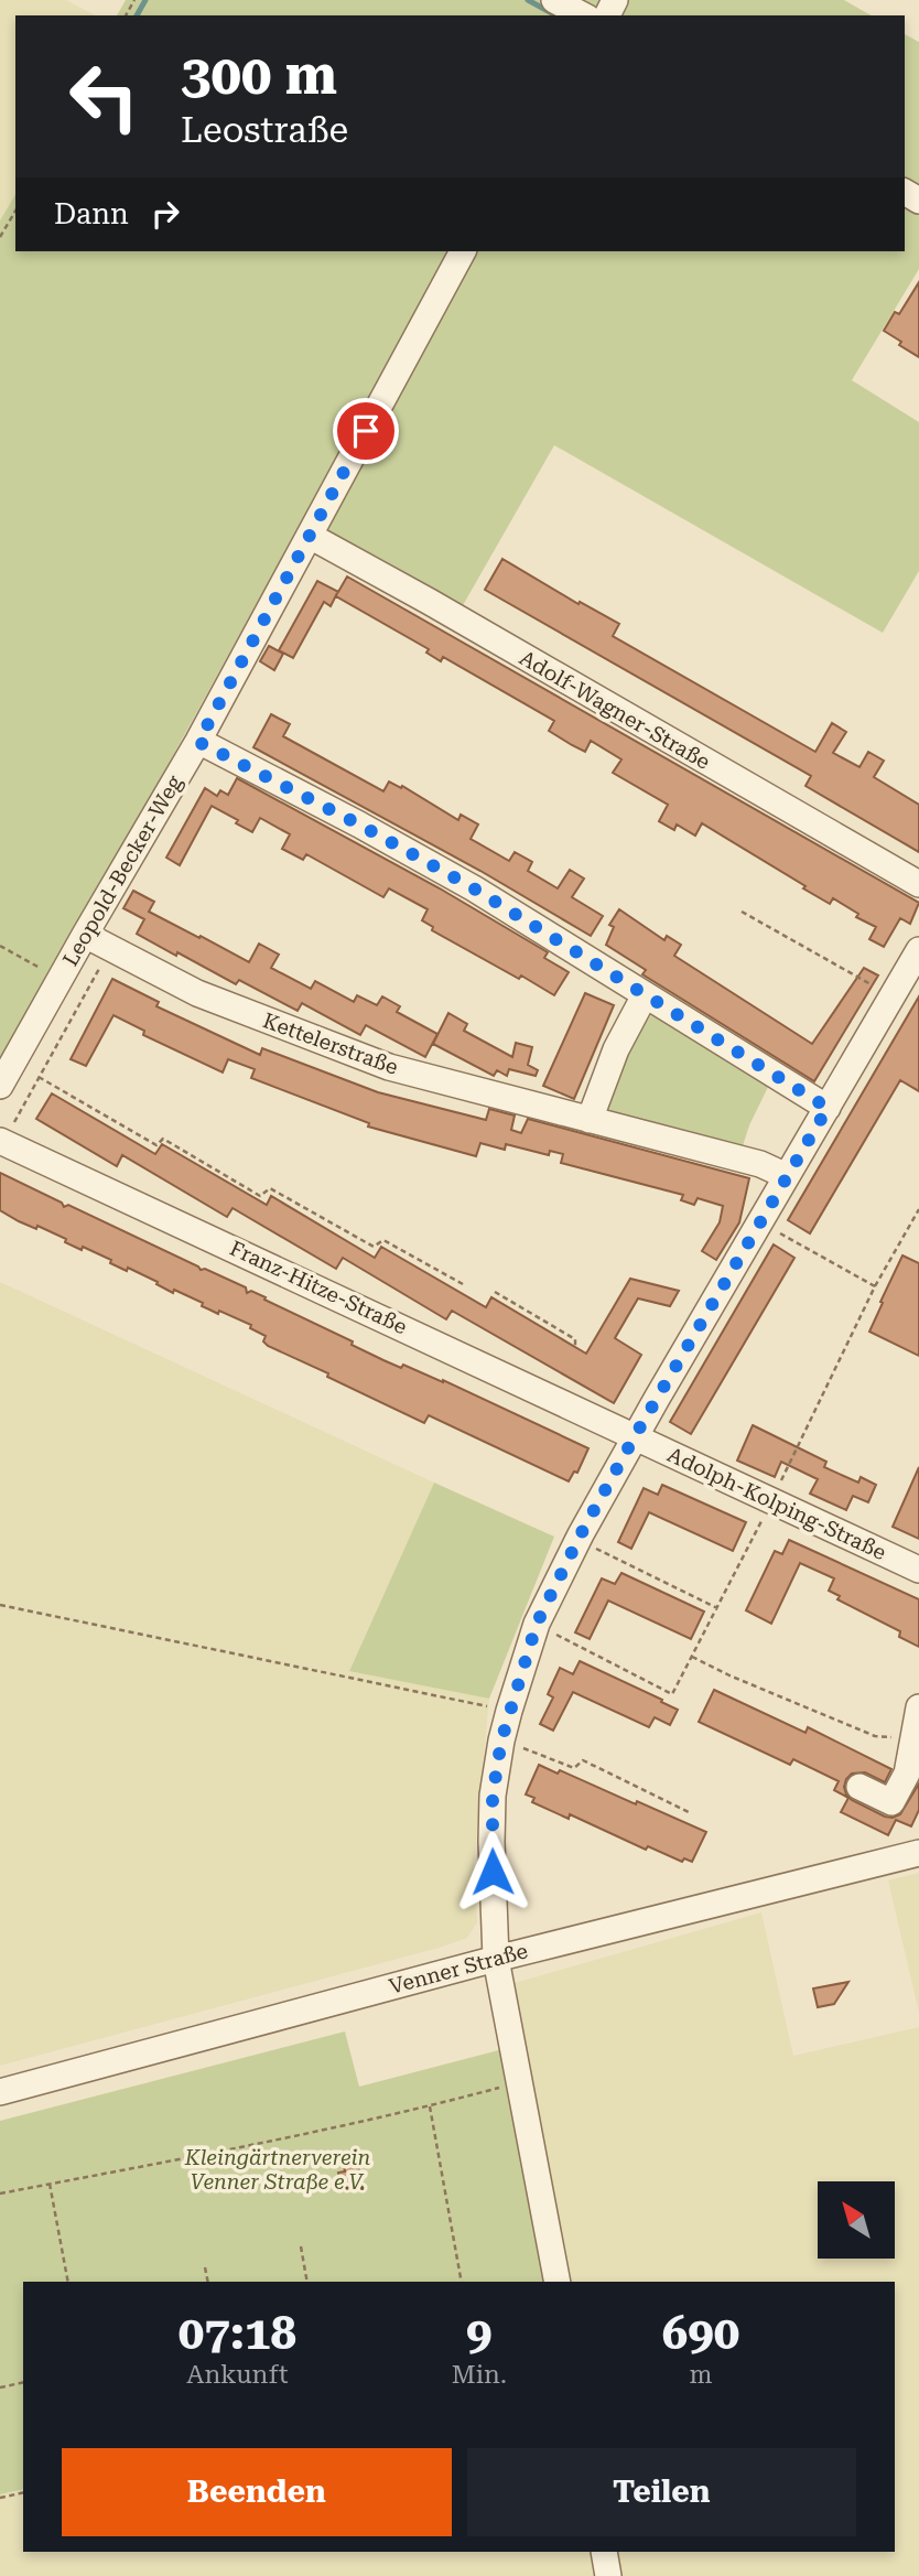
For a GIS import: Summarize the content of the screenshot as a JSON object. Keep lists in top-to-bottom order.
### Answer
{
  "streets": {
    "street": [
      "Adolf-Wagner-Straße",
      "Leopold-Becker-Weg",
      "Kettelerstraße",
      "Franz-Hitze-Straße",
      "Adolph-Kolping-Straße",
      "Venner Straße"
    ]
  },
  "crossings": [
    ["Adolf-Wagner-Straße", "Leopold-Becker-Weg"],
    ["Leopold-Becker-Weg", "Kettelerstraße"],
    ["Franz-Hitze-Straße", "Adolph-Kolping-Straße"]
  ],
  "parks": ["Kleingärtnerverein Venner Straße e.V."],
  "north": "top left",
  "page": {
    "turn": ["300 m", "Leostraße"],
    "then": "Dann",
    "eta": [
      "07:18",
      "Ankunft",
      "9",
      "Min.",
      "690",
      "m"
    ],
    "buttons": ["Beenden", "Teilen"]
  }
}
